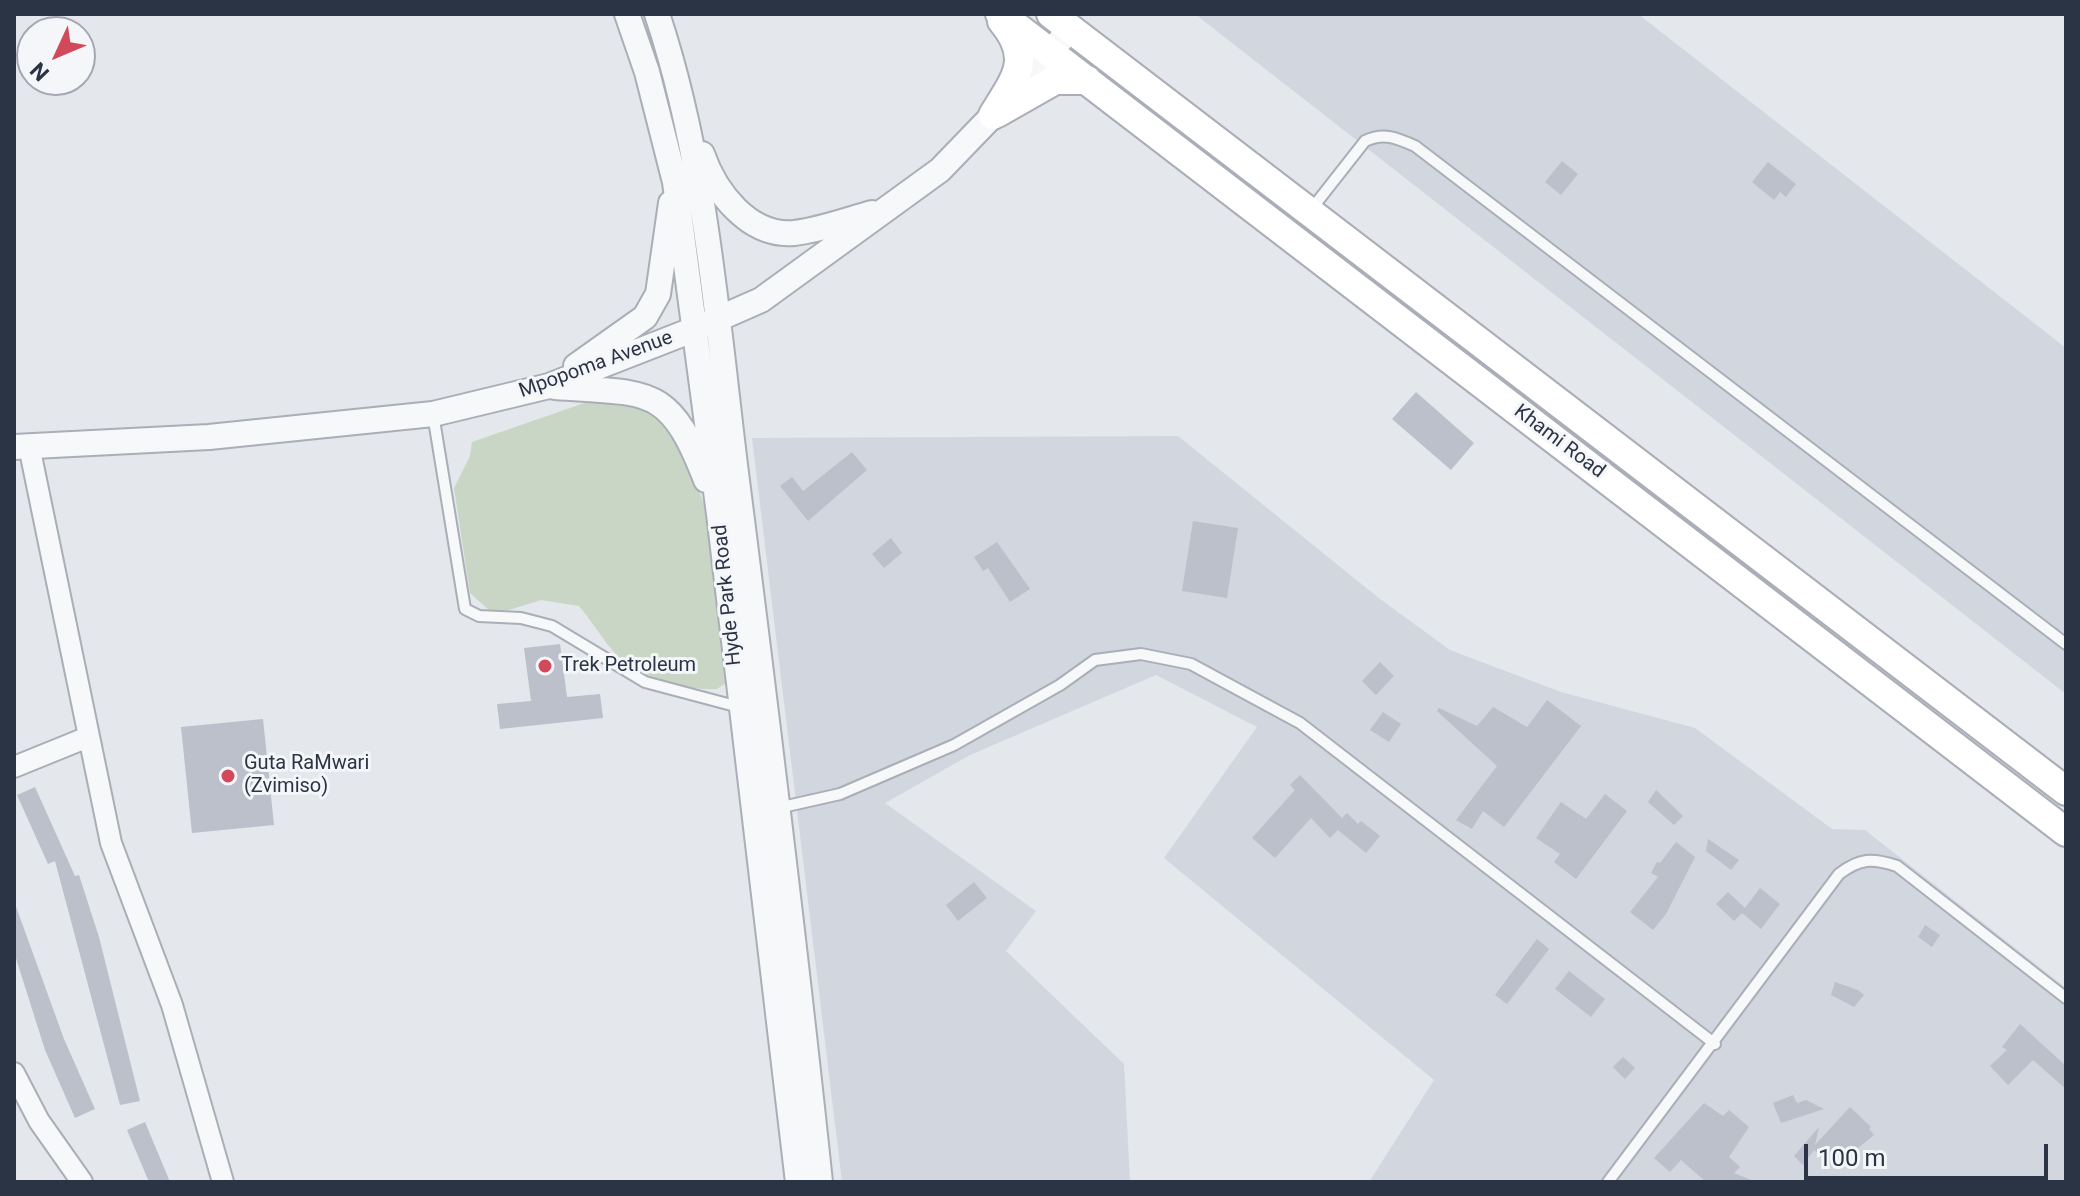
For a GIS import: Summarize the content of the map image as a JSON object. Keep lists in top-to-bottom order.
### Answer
{
  "streets": {
    "main road": ["Khami Road"],
    "street": ["Mpopoma Avenue", "Hyde Park Road"]
  },
  "crossings": [
    ["Mpopoma Avenue", "Khami Road"],
    ["Mpopoma Avenue", "Hyde Park Road"]
  ],
  "places": ["Trek Petroleum", "Guta RaMwari (Zvimiso)"],
  "scale_bar": "100 m",
  "north": "bottom left"
}
